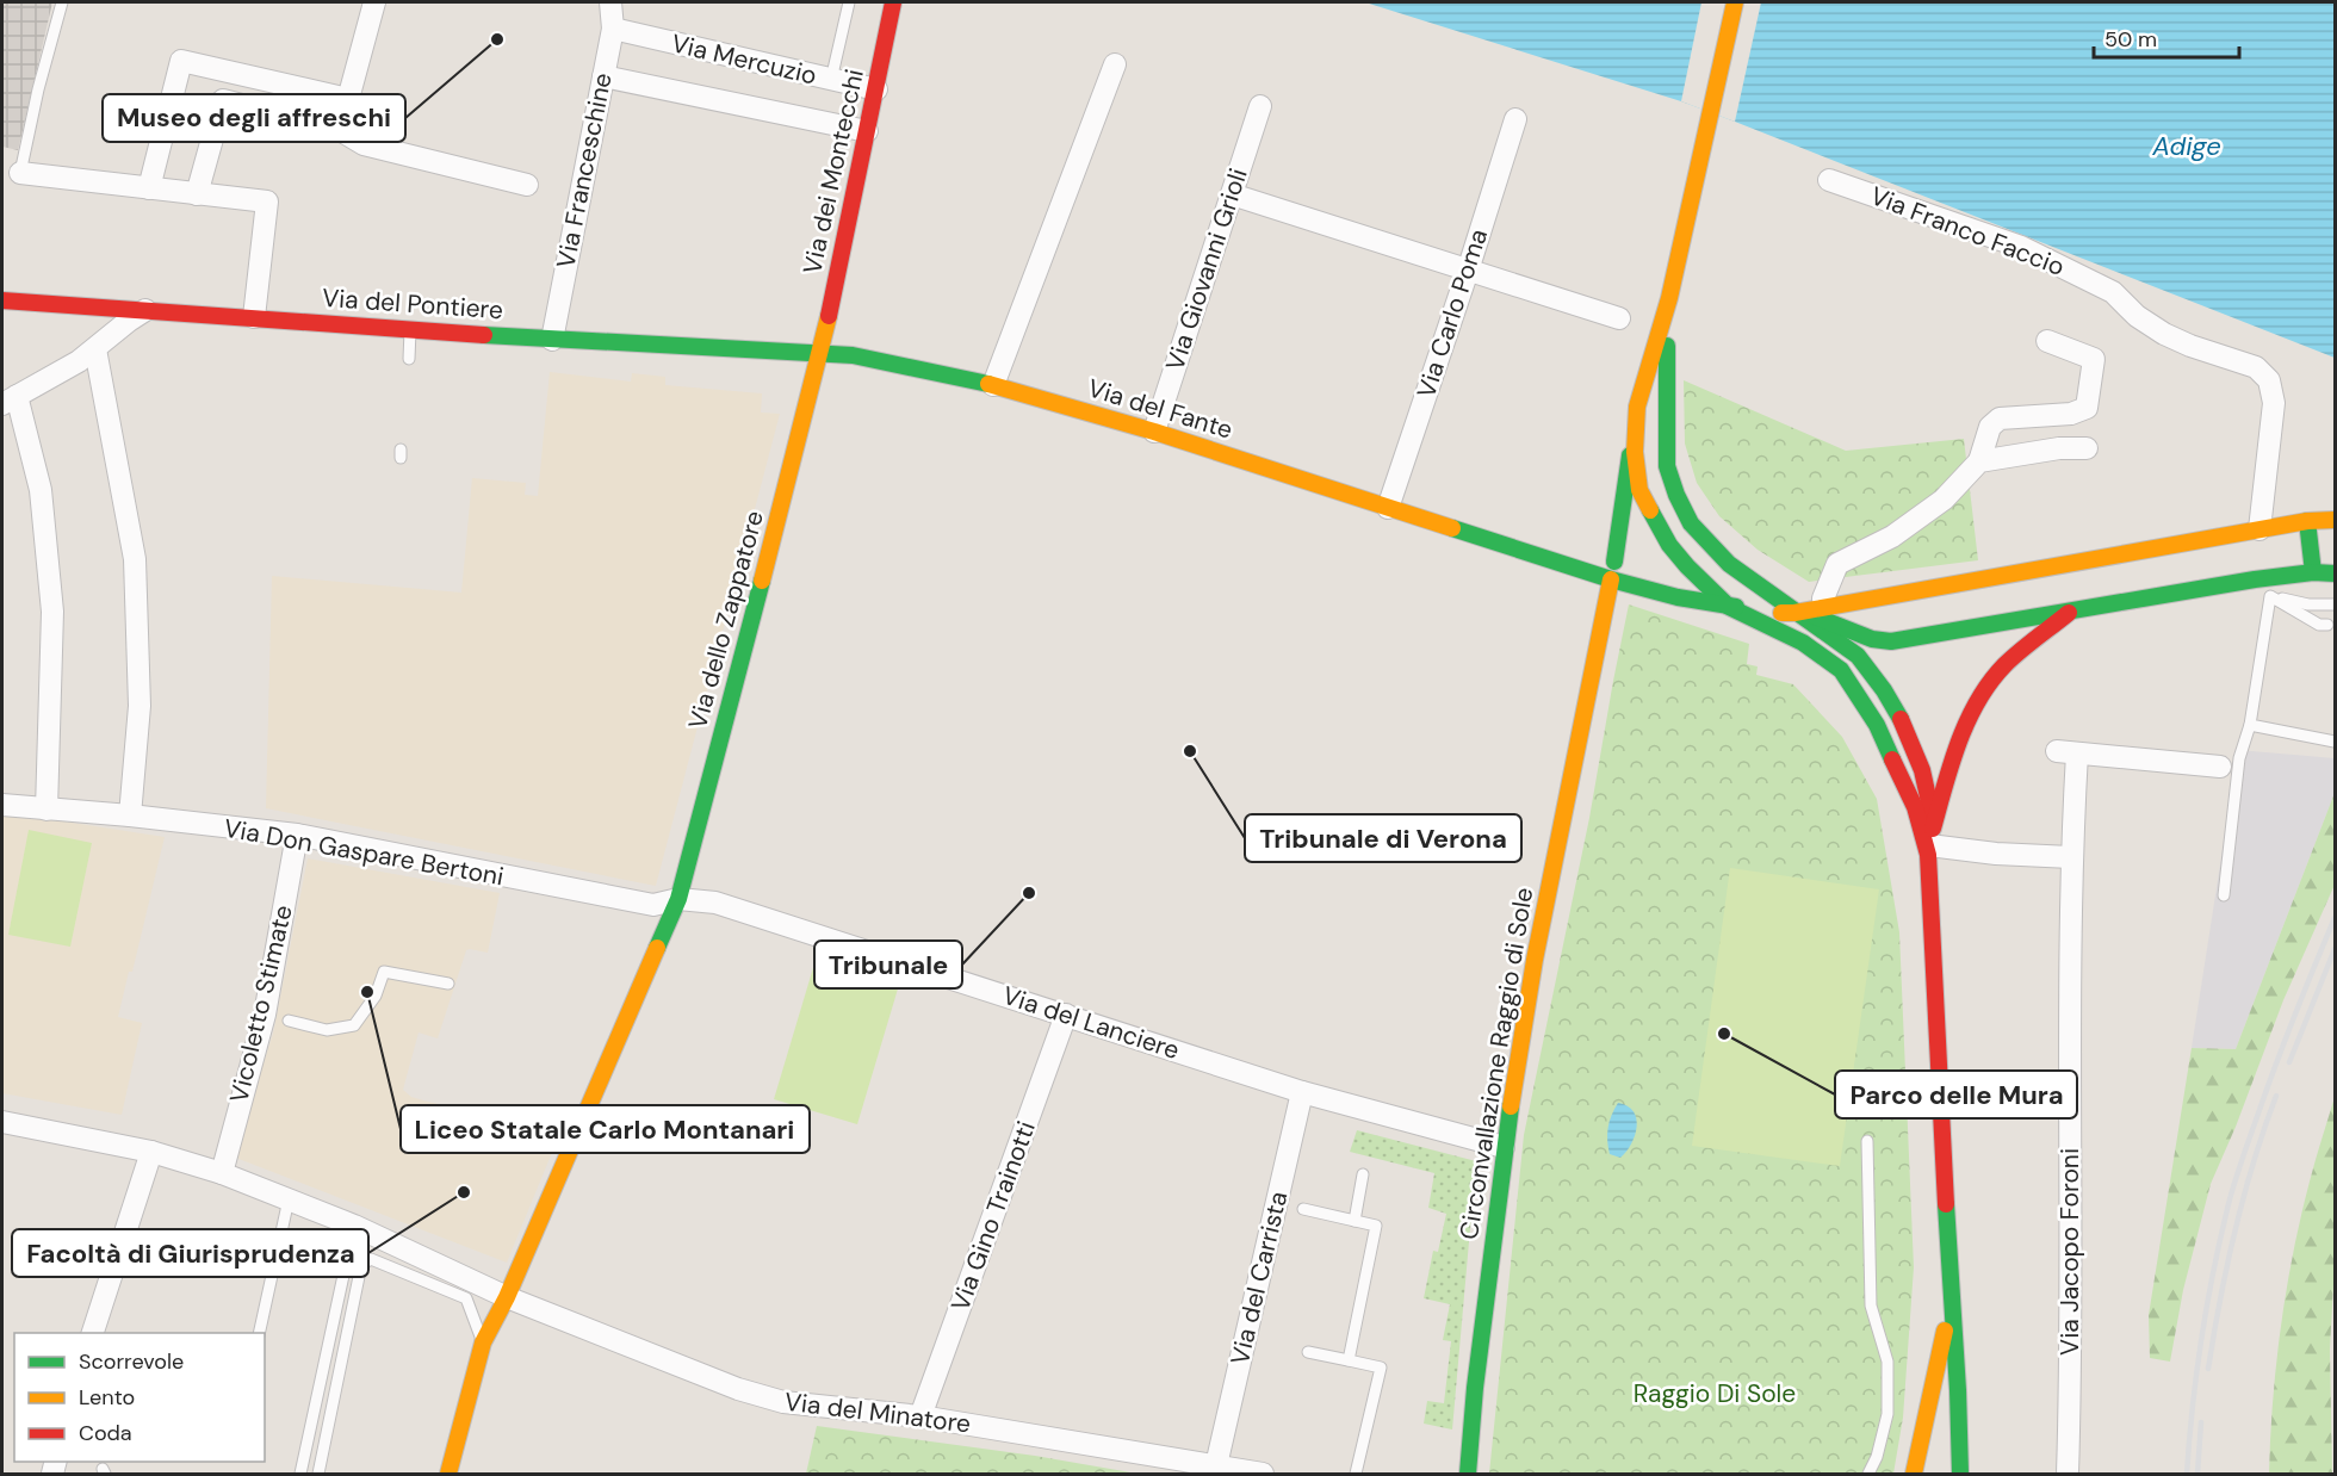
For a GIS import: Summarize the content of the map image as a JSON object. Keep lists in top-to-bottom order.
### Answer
{
  "streets": {
    "street": [
      "Via Mercuzio",
      "Via Franceschine",
      "Via dei Montecchi",
      "Via Franco Faccio",
      "Via Giovanni Grioli",
      "Via del Pontiere",
      "Via Carlo Poma",
      "Via del Fante",
      "Via dello Zappatore",
      "Via Don Gaspare Bertoni",
      "Vicoletto Stimate",
      "Via del Lanciere",
      "Circonvallazione Raggio di Sole",
      "Via Gino Trainotti",
      "Via Jacopo Foroni",
      "Via del Carrista",
      "Via del Minatore"
    ]
  },
  "crossings": [
    ["Via Mercuzio", "Via Franceschine"],
    ["Via Mercuzio", "Via dei Montecchi"],
    ["Via Franceschine", "Via del Pontiere"],
    ["Via dei Montecchi", "Via del Pontiere"],
    ["Via dei Montecchi", "Via del Fante"],
    ["Via dei Montecchi", "Via dello Zappatore"],
    ["Via Giovanni Grioli", "Via del Fante"],
    ["Via del Pontiere", "Via del Fante"],
    ["Via del Pontiere", "Via dello Zappatore"],
    ["Via Carlo Poma", "Via del Fante"],
    ["Via del Fante", "Via dello Zappatore"],
    ["Via del Fante", "Circonvallazione Raggio di Sole"],
    ["Via dello Zappatore", "Via Don Gaspare Bertoni"],
    ["Via dello Zappatore", "Via del Lanciere"],
    ["Via dello Zappatore", "Via del Minatore"],
    ["Via Don Gaspare Bertoni", "Vicoletto Stimate"],
    ["Via Don Gaspare Bertoni", "Via del Lanciere"],
    ["Vicoletto Stimate", "Via del Minatore"],
    ["Via del Lanciere", "Circonvallazione Raggio di Sole"],
    ["Via del Lanciere", "Via Gino Trainotti"],
    ["Via del Lanciere", "Via del Carrista"],
    ["Via Gino Trainotti", "Via del Minatore"],
    ["Via del Carrista", "Via del Minatore"]
  ],
  "water": ["Adige"],
  "parks": ["Raggio Di Sole"],
  "places": [
    "Museo degli affreschi",
    "Tribunale di Verona",
    "Tribunale",
    "Liceo Statale Carlo Montanari",
    "Parco delle Mura",
    "Facoltà di Giurisprudenza"
  ],
  "legend": ["Scorrevole", "Lento", "Coda"],
  "scale_bar": "50 m"
}
